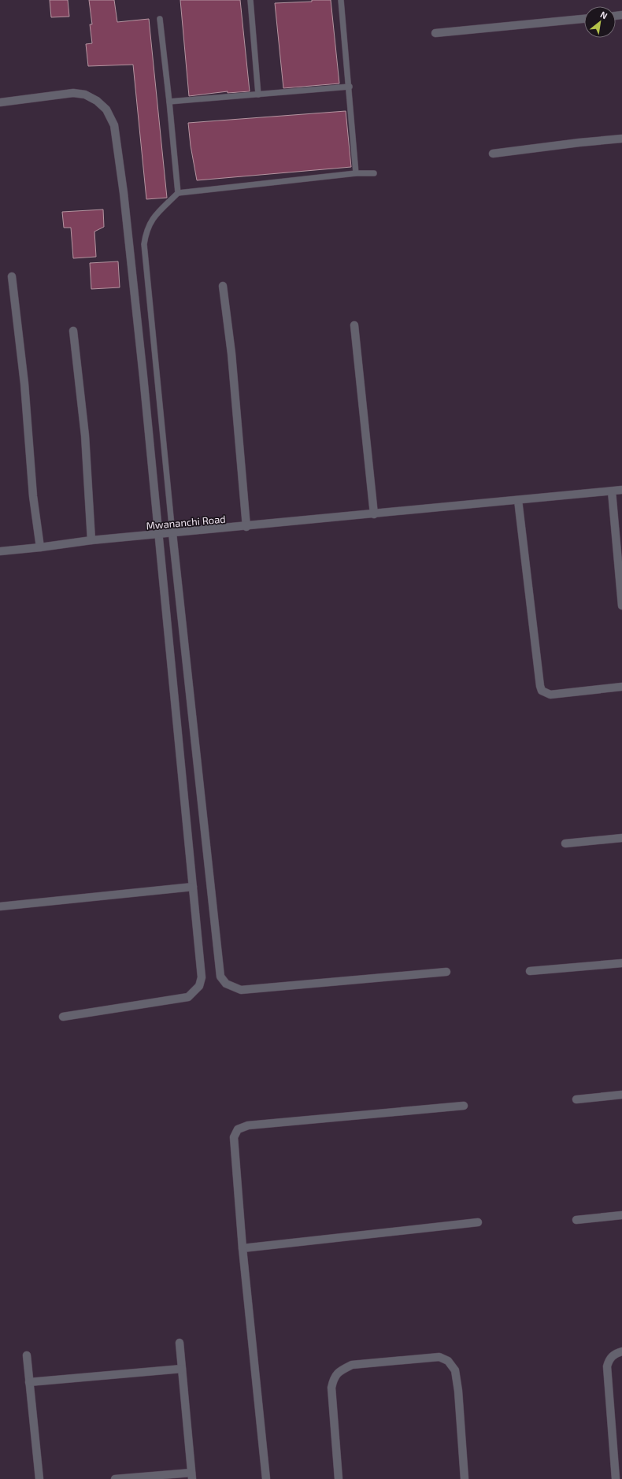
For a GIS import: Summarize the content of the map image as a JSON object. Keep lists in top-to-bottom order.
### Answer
{
  "streets": {
    "street": ["Mwananchi Road"]
  },
  "north": "top right"
}
